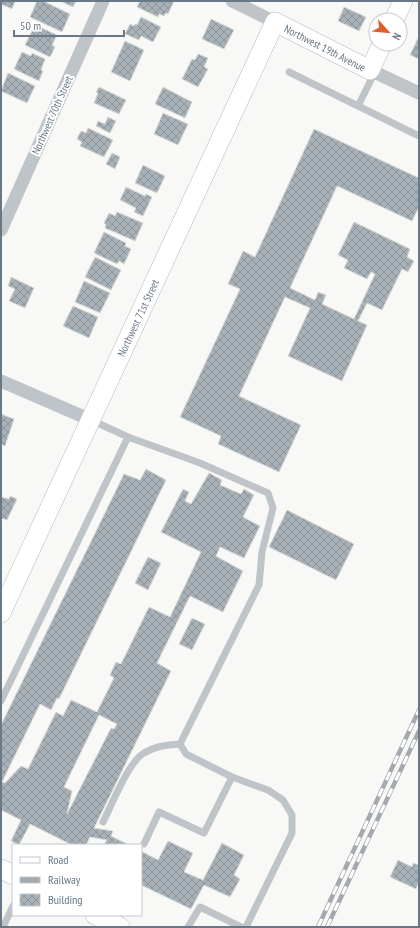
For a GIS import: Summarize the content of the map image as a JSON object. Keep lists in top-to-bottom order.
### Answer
{
  "streets": {
    "street": ["Northwest 19th Avenue", "Northwest 70th Street", "Northwest 71st Street"]
  },
  "crossings": [
    ["Northwest 19th Avenue", "Northwest 71st Street"]
  ],
  "legend": ["Road", "Railway", "Building"],
  "scale_bar": "50 m",
  "north": "bottom right"
}
